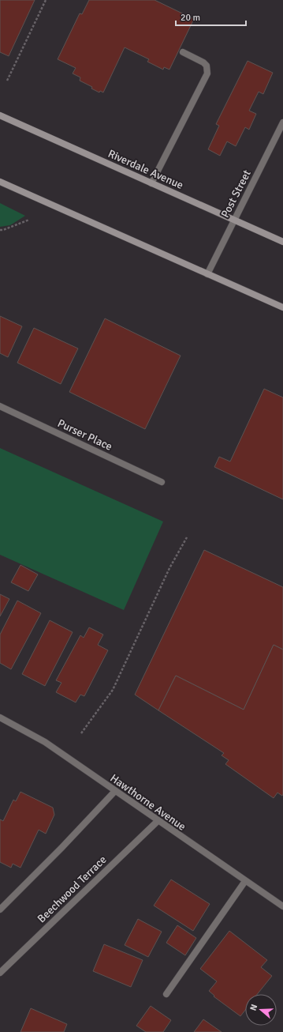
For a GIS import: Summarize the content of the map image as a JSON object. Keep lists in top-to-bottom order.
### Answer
{
  "streets": {
    "main road": ["Riverdale Avenue"],
    "street": [
      "Post Street",
      "Purser Place",
      "Hawthorne Avenue",
      "Beechwood Terrace"
    ]
  },
  "crossings": [
    ["Riverdale Avenue", "Post Street"],
    ["Hawthorne Avenue", "Beechwood Terrace"]
  ],
  "scale_bar": "20 m",
  "north": "left"
}
